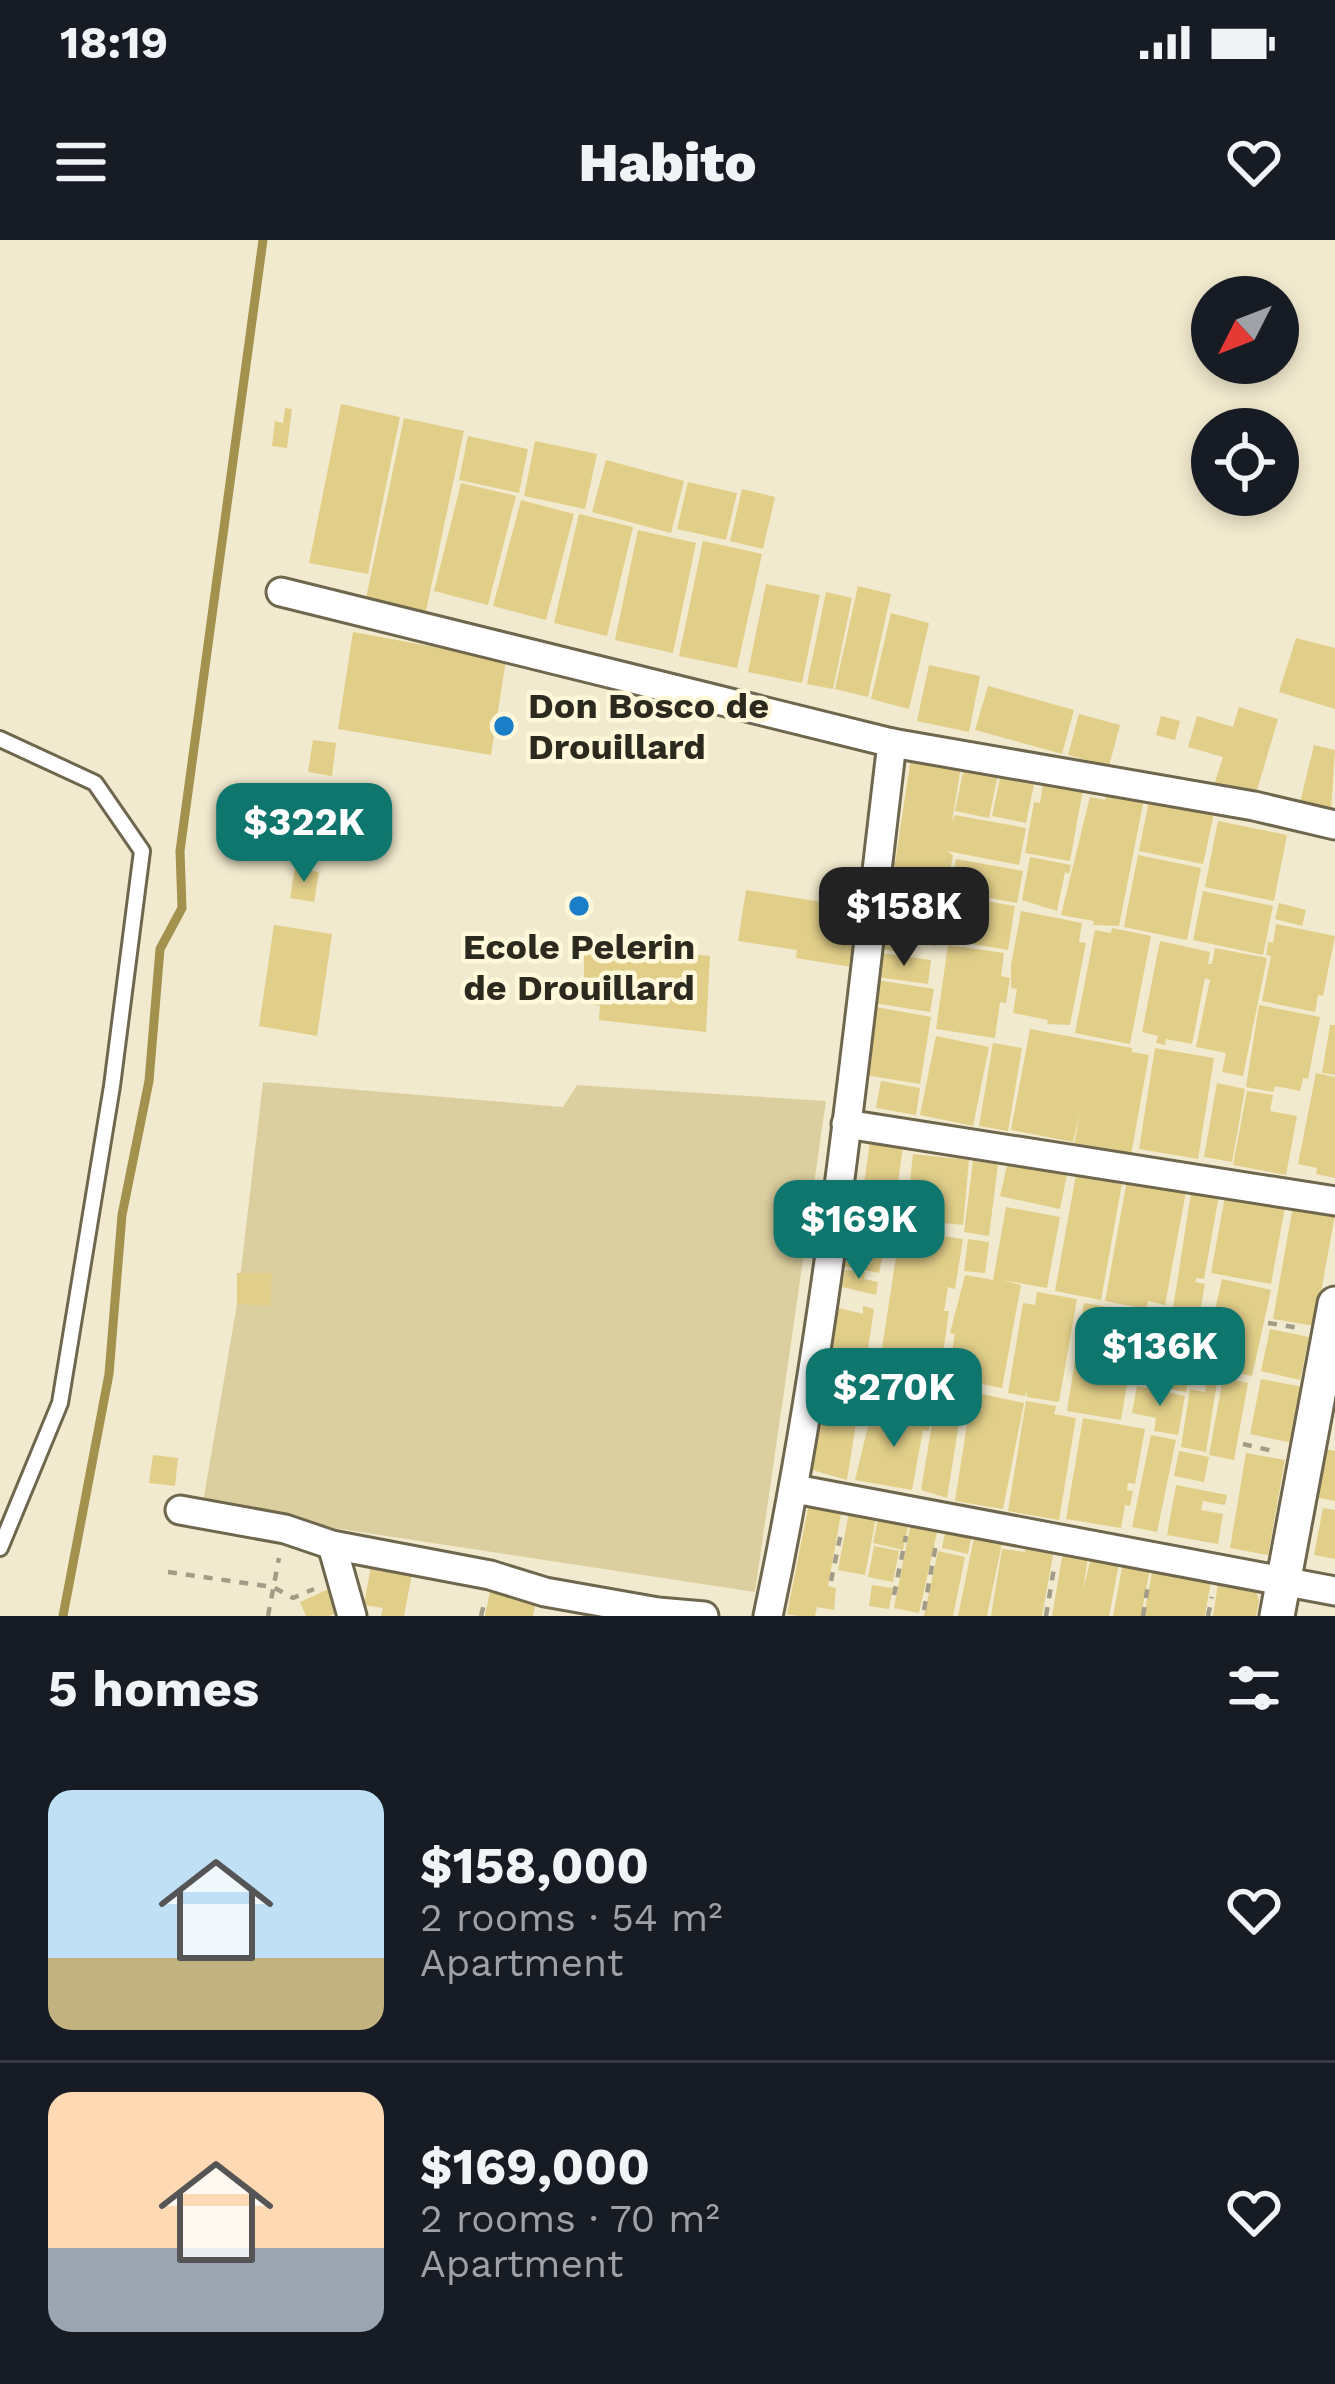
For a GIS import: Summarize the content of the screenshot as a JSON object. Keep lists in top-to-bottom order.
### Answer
{
  "places": ["Don Bosco de Drouillard", "Ecole Pelerin de Drouillard"],
  "north": "bottom left",
  "page": {
    "status": "18:19",
    "header": "Habito",
    "price": [
      "$322K",
      "$158K",
      "$169K",
      "$136K",
      "$270K"
    ],
    "heading": "5 homes",
    "list": [
      {
        "name": "$158,000",
        "note": "2 rooms · 54 m² · Apartment"
      },
      {
        "name": "$169,000",
        "note": "2 rooms · 70 m² · Apartment"
      }
    ]
  }
}
